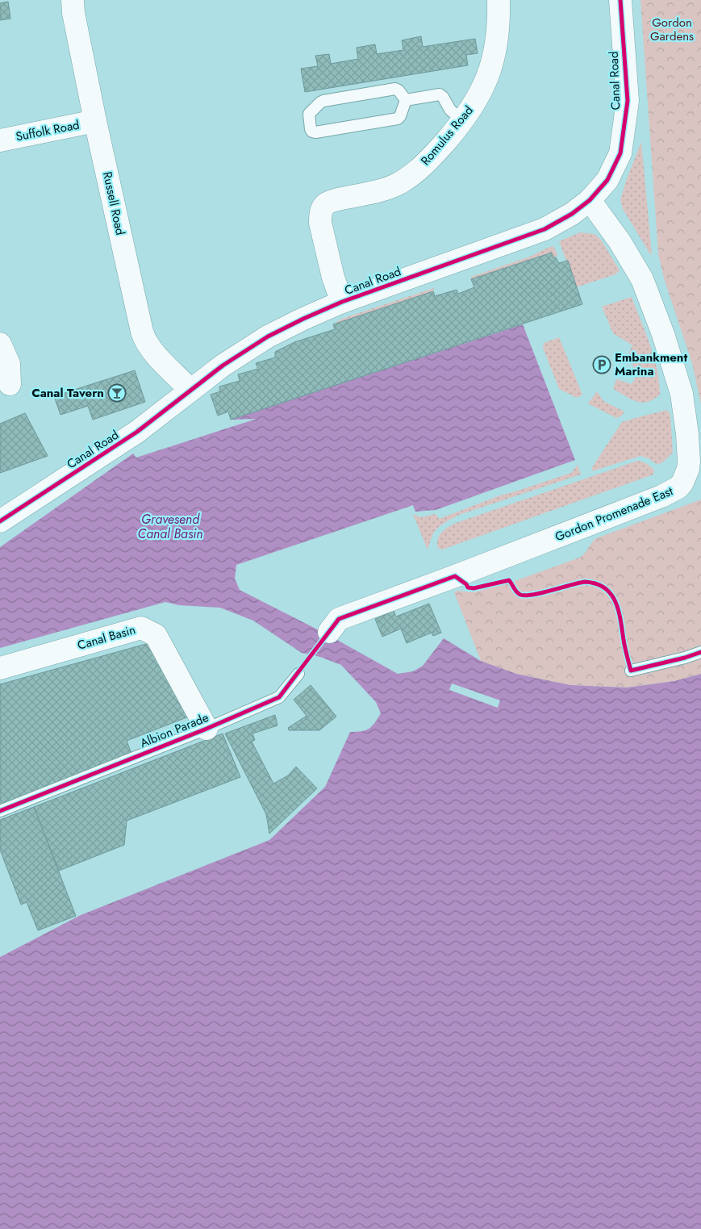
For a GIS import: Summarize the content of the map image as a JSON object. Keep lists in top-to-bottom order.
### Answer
{
  "streets": {
    "street": [
      "Canal Road",
      "Suffolk Road",
      "Romulus Road",
      "Russell Road",
      "Gordon Promenade East",
      "Canal Basin"
    ],
    "lane": ["Albion Parade"]
  },
  "crossings": [
    ["Canal Road", "Romulus Road"],
    ["Canal Road", "Russell Road"],
    ["Canal Road", "Gordon Promenade East"],
    ["Suffolk Road", "Russell Road"],
    ["Canal Basin", "Albion Parade"]
  ],
  "water": ["Gravesend Canal Basin"],
  "parks": ["Gordon Gardens"],
  "places": {
    "parking": ["Embankment Marina"],
    "bar": ["Canal Tavern"]
  }
}
